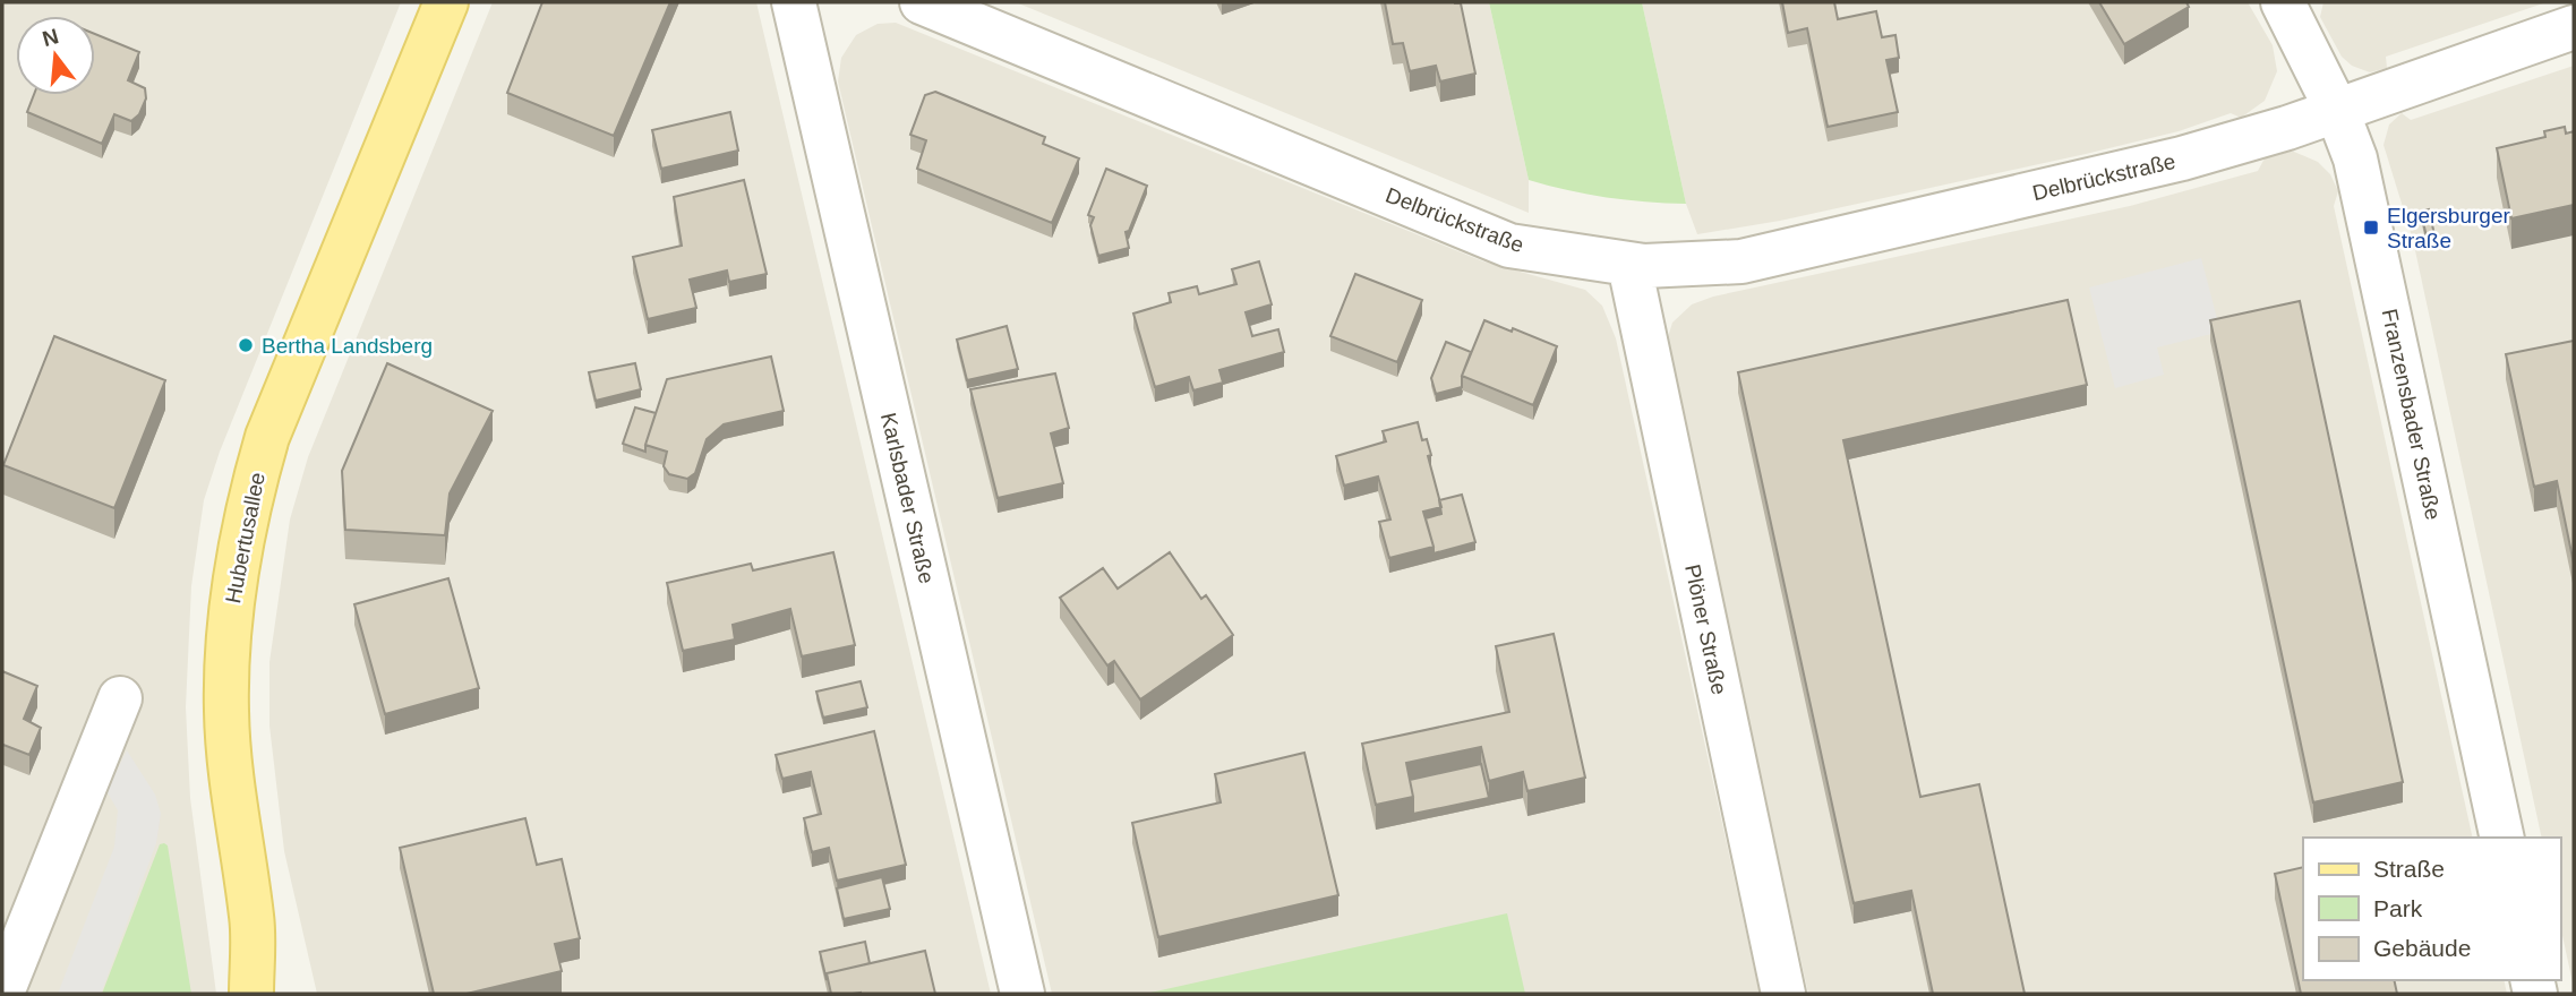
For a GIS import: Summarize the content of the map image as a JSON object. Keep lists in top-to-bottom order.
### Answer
{
  "streets": {
    "main road": ["Hubertusallee"],
    "street": [
      "Delbrückstraße",
      "Franzensbader Straße",
      "Karlsbader Straße",
      "Plöner Straße"
    ]
  },
  "crossings": [
    ["Delbrückstraße", "Franzensbader Straße"],
    ["Delbrückstraße", "Plöner Straße"]
  ],
  "places": {
    "transit": ["Elgersburger Straße"],
    "other": ["Bertha Landsberg"]
  },
  "legend": ["Straße", "Park", "Gebäude"],
  "north": "top"
}
